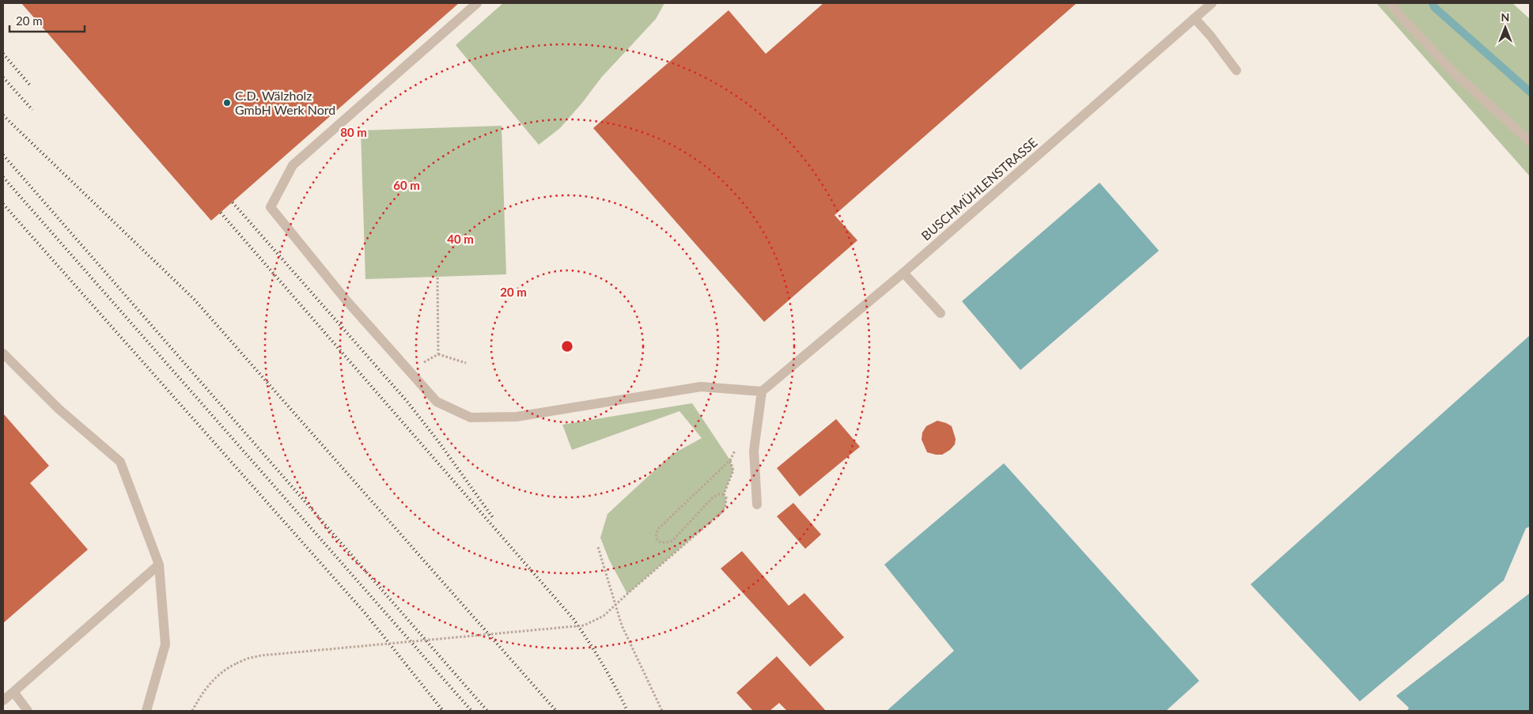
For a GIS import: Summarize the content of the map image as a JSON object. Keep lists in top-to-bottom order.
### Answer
{
  "streets": {
    "street": ["BUSCHMÜHLENSTRASSE"]
  },
  "places": ["C.D. Wälzholz GmbH Werk Nord"],
  "scale_bar": "20 m",
  "north": "top",
  "rings": [
    "80 m",
    "60 m",
    "40 m",
    "20 m"
  ]
}
